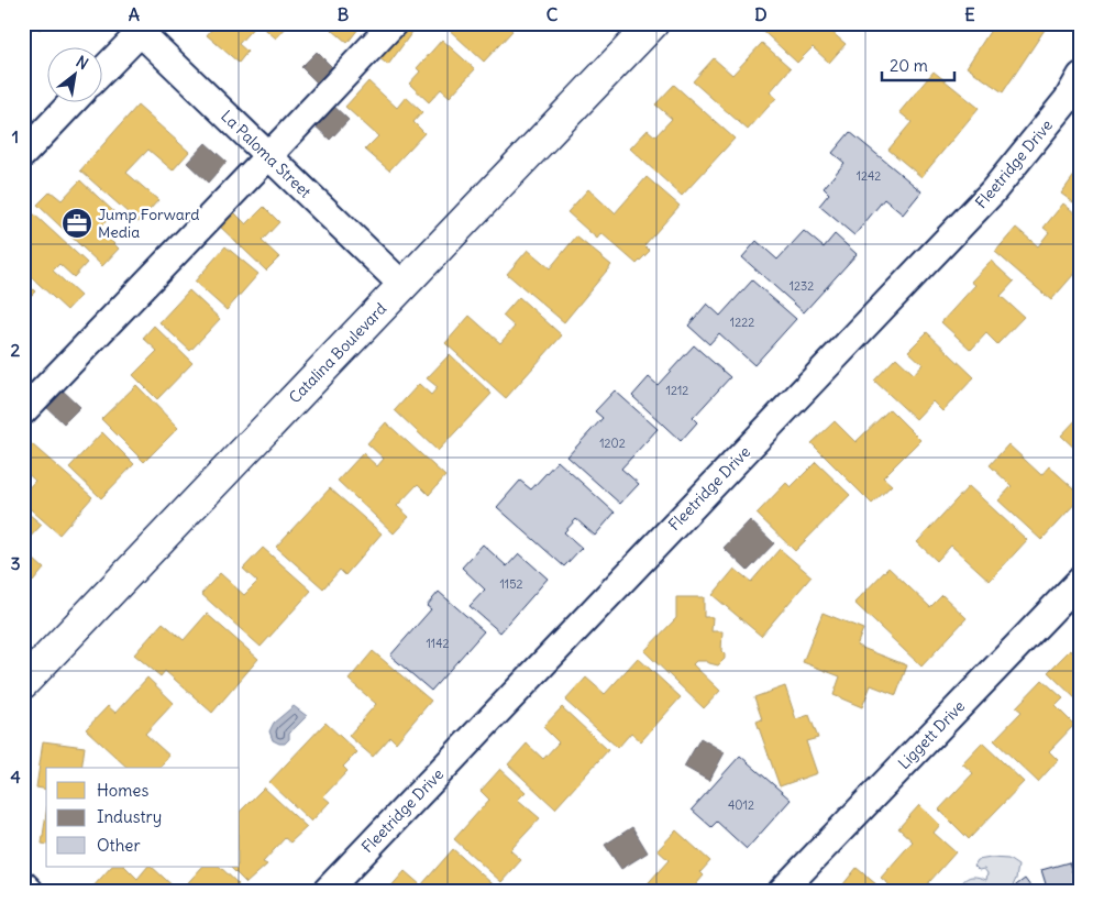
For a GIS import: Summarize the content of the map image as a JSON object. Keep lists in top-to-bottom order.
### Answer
{
  "streets": {
    "main road": ["Catalina Boulevard"],
    "street": ["La Paloma Street", "Fleetridge Drive", "Liggett Drive"]
  },
  "crossings": [
    ["La Paloma Street", "Catalina Boulevard"]
  ],
  "places": {
    "office": ["Jump Forward Media"]
  },
  "house_numbers": [
    "1242",
    "1232",
    "1222",
    "1212",
    "1202",
    "1152",
    "1142",
    "4012"
  ],
  "legend": ["Homes", "Industry", "Other"],
  "scale_bar": "20 m",
  "north": "top right",
  "grid": {
    "columns": [
      "A",
      "B",
      "C",
      "D",
      "E"
    ],
    "rows": [
      "1",
      "2",
      "3",
      "4"
    ]
  }
}
